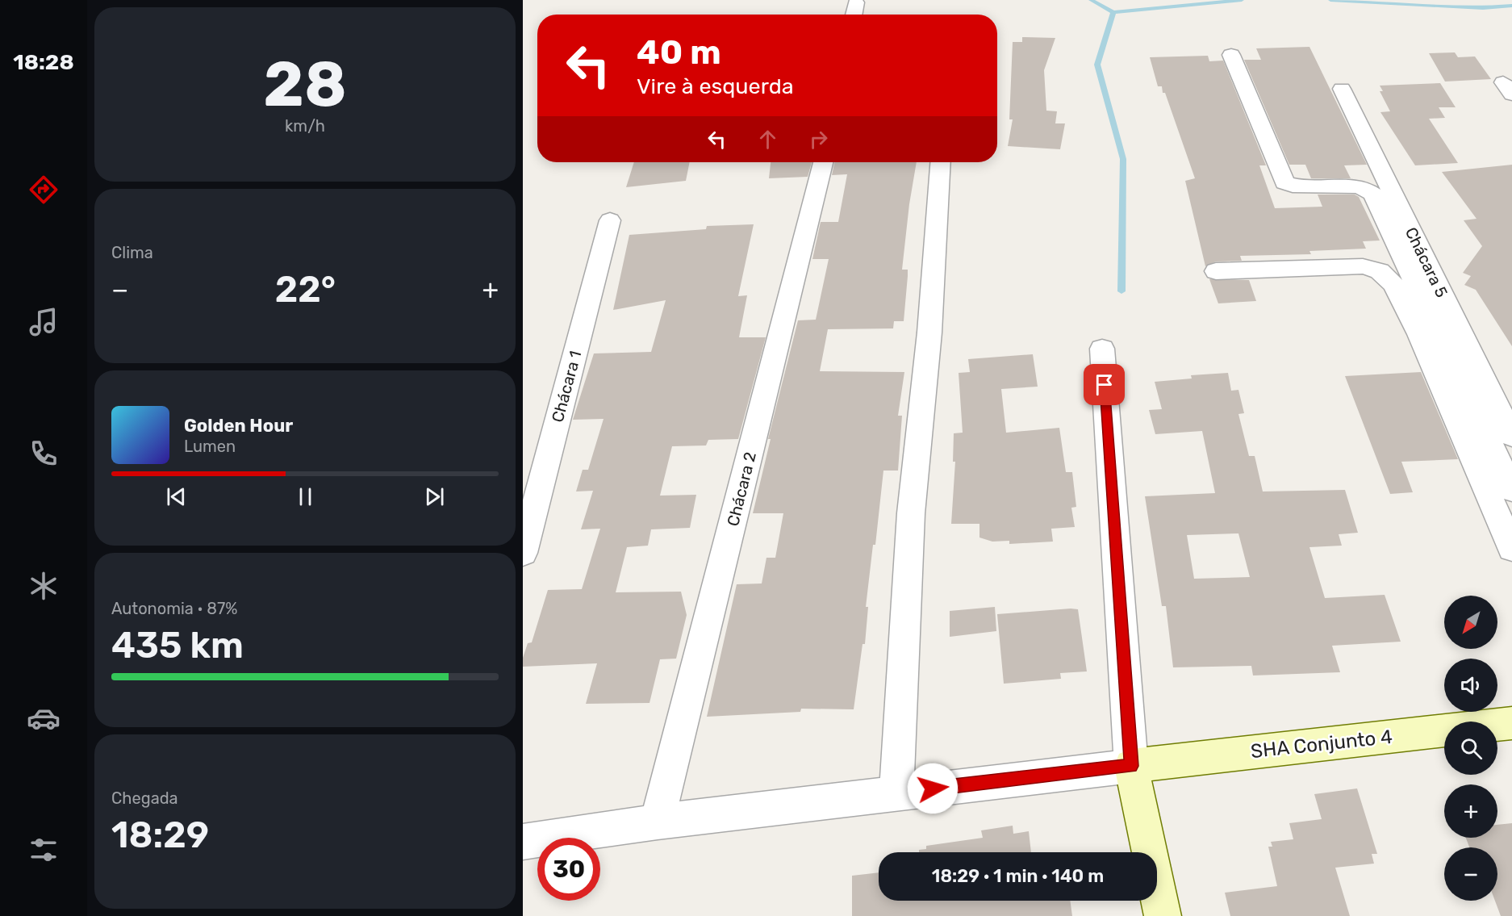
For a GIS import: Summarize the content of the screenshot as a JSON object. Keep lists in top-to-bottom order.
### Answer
{
  "streets": {
    "street": [
      "Chácara 5",
      "Chácara 1",
      "Chácara 2",
      "SHA Conjunto 4"
    ]
  },
  "north": "bottom left",
  "page": {
    "tabs": "18:28",
    "tile": [
      ["28", "km/h"],
      "Clima",
      ["Autonomia · 87%", "435 km"],
      ["Chegada", "18:29"]
    ],
    "turn": ["40 m", "Vire à esquerda"],
    "heat": ["−", "22°", "+"],
    "song": ["Golden Hour", "Lumen"],
    "map_buttons": ["+", "−"],
    "limit": "30",
    "trip": "18:29 · 1 min · 140 m"
  }
}
